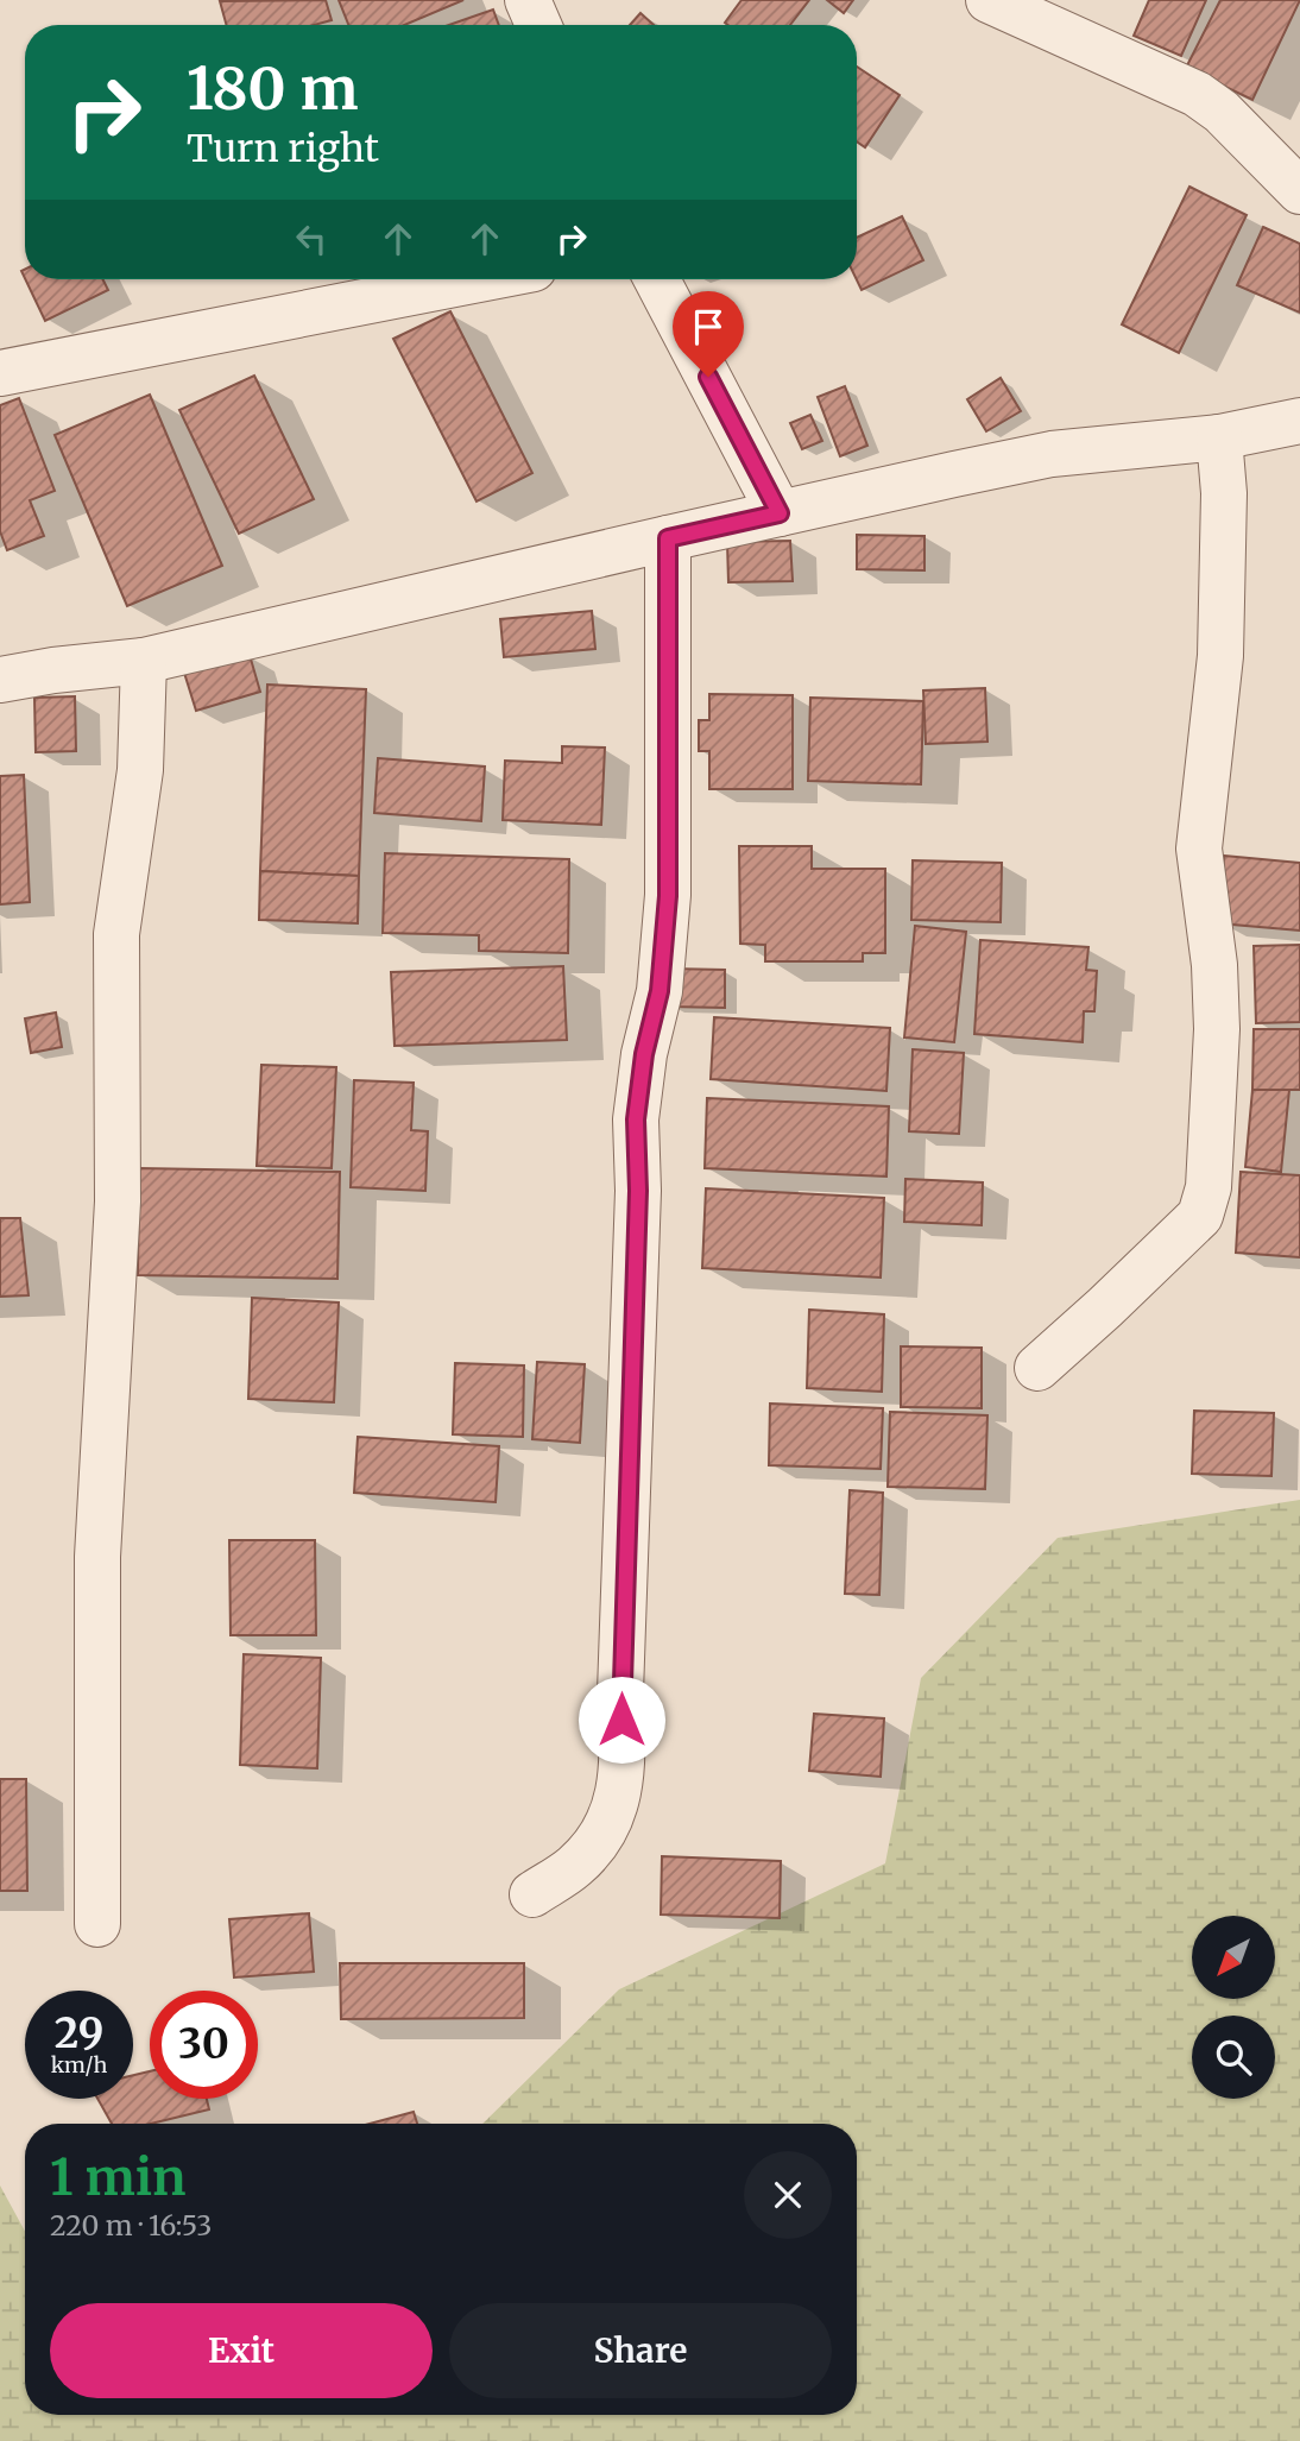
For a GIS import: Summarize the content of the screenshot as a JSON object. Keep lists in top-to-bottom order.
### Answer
{
  "north": "bottom left",
  "page": {
    "turn": ["180 m", "Turn right"],
    "speed": "29 km/h",
    "limit": "30",
    "heading": ["1 min", "220 m · 16:53"],
    "buttons": ["Exit", "Share"]
  }
}
